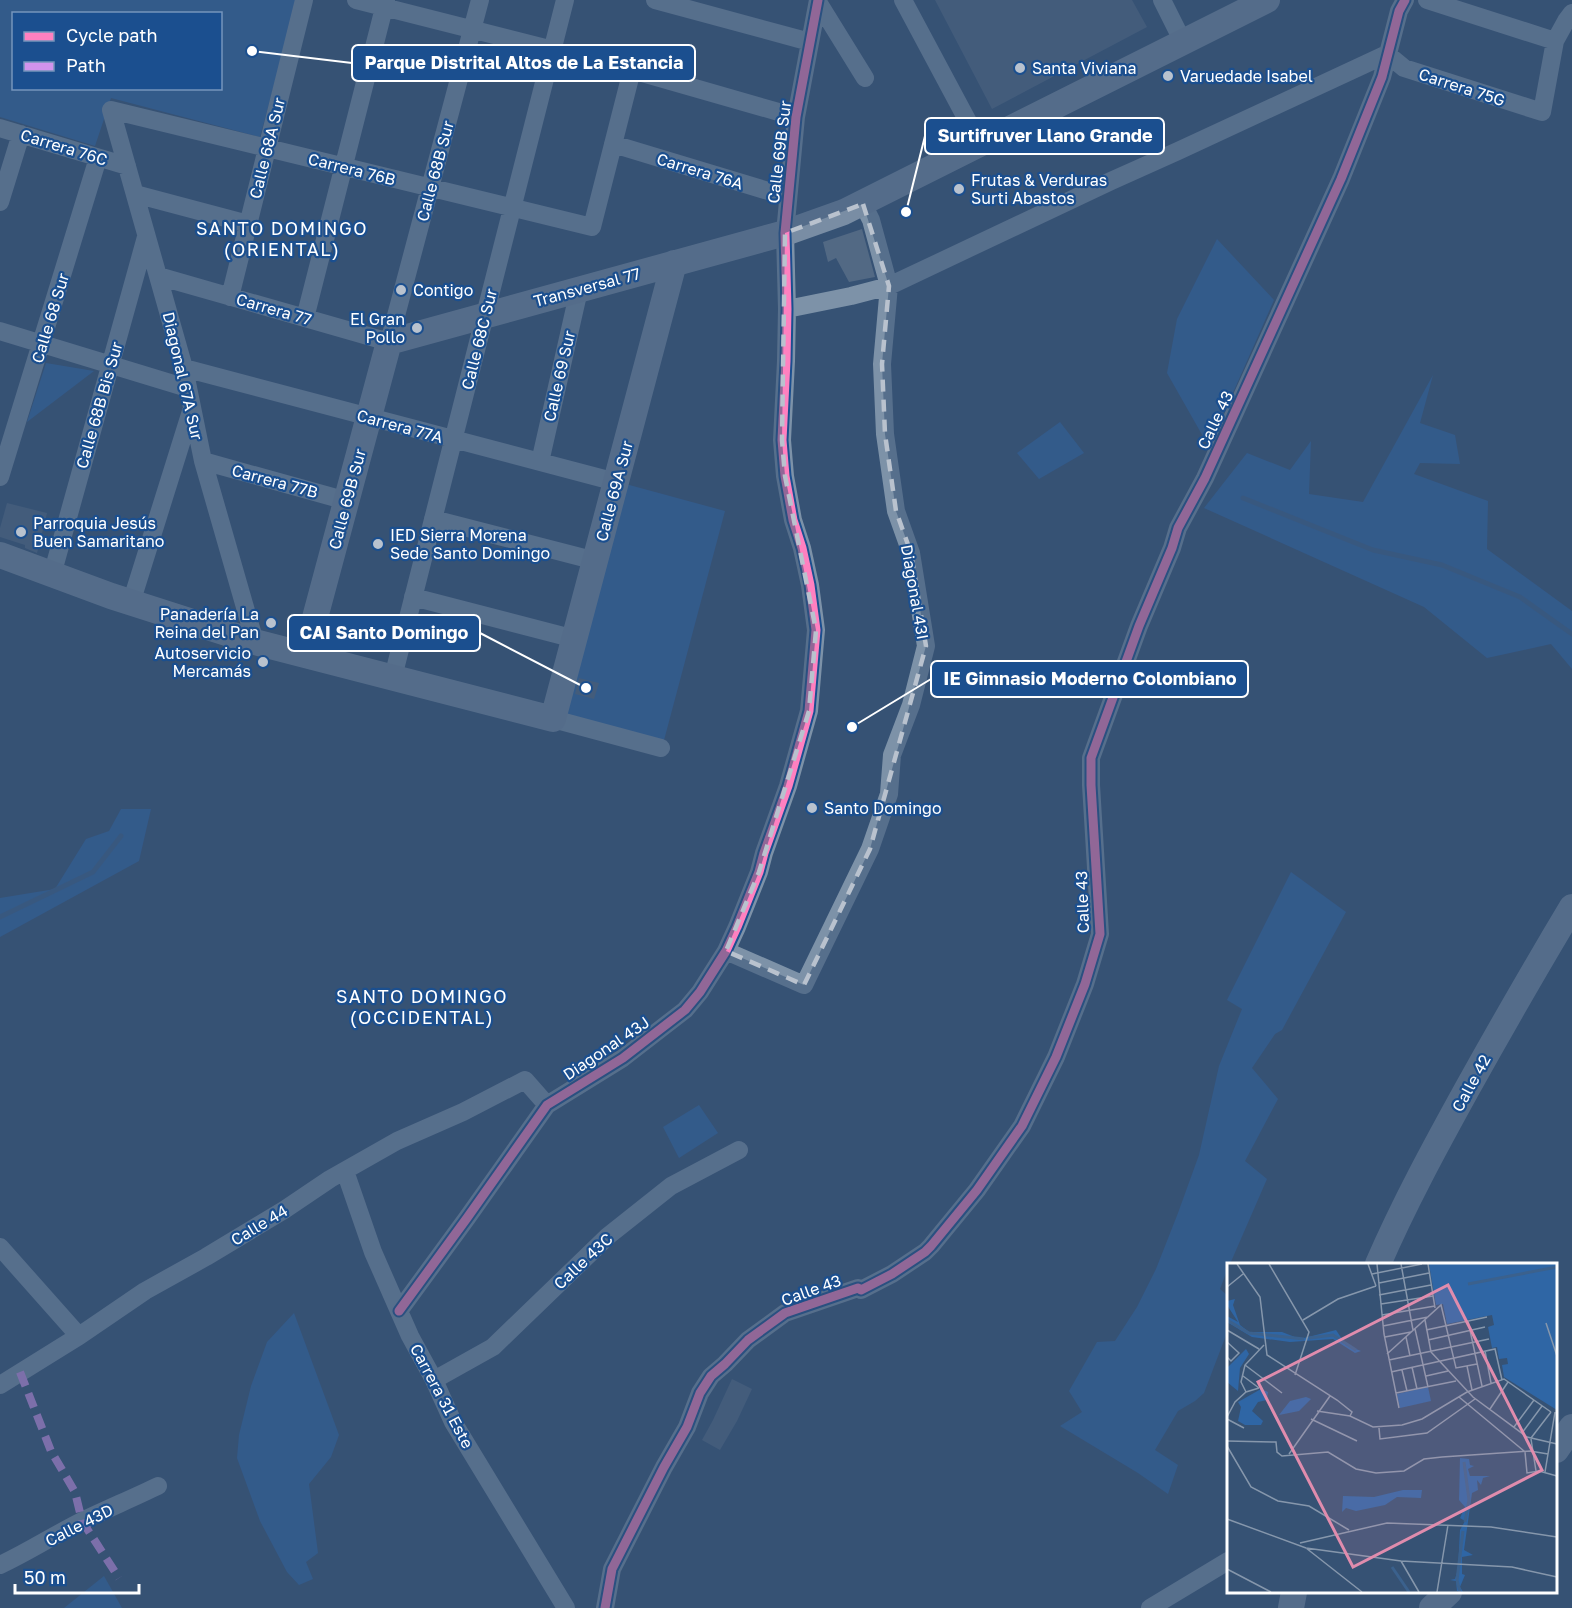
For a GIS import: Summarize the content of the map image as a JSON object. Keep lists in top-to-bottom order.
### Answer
{
  "streets": {
    "street": [
      "Carrera 75G",
      "Carrera 76C",
      "Calle 68A Sur",
      "Calle 69B Sur",
      "Carrera 76B",
      "Calle 68B Sur",
      "Carrera 76A",
      "Transversal 77",
      "Carrera 77",
      "Calle 68 Sur",
      "Calle 68C Sur",
      "Diagonal 67A Sur",
      "Calle 69 Sur",
      "Calle 68B Bis Sur",
      "Calle 43",
      "Carrera 77A",
      "Carrera 77B",
      "Calle 69A Sur",
      "Diagonal 43I",
      "Diagonal 43J",
      "Calle 42",
      "Calle 44",
      "Calle 43C",
      "Carrera 31 Este",
      "Calle 43D"
    ]
  },
  "crossings": [
    ["Carrera 75G", "Calle 43"],
    ["Carrera 76C", "Calle 68 Sur"],
    ["Carrera 76C", "Diagonal 67A Sur"],
    ["Calle 68A Sur", "Carrera 76B"],
    ["Calle 68A Sur", "Carrera 77"],
    ["Calle 69B Sur", "Calle 68B Sur"],
    ["Calle 69B Sur", "Carrera 76A"],
    ["Calle 69B Sur", "Transversal 77"],
    ["Calle 69B Sur", "Carrera 77"],
    ["Calle 69B Sur", "Carrera 77A"],
    ["Calle 69B Sur", "Carrera 77B"],
    ["Calle 69B Sur", "Diagonal 43J"],
    ["Carrera 76B", "Calle 68B Sur"],
    ["Carrera 76B", "Carrera 76A"],
    ["Carrera 76B", "Calle 68C Sur"],
    ["Carrera 76B", "Diagonal 67A Sur"],
    ["Calle 68B Sur", "Transversal 77"],
    ["Calle 68B Sur", "Carrera 77"],
    ["Transversal 77", "Carrera 77"],
    ["Transversal 77", "Calle 68C Sur"],
    ["Transversal 77", "Calle 69 Sur"],
    ["Transversal 77", "Calle 69A Sur"],
    ["Carrera 77", "Diagonal 67A Sur"],
    ["Calle 68C Sur", "Carrera 77A"],
    ["Diagonal 67A Sur", "Calle 68B Bis Sur"],
    ["Diagonal 67A Sur", "Carrera 77A"],
    ["Diagonal 67A Sur", "Carrera 77B"],
    ["Calle 69 Sur", "Carrera 77A"],
    ["Carrera 77A", "Calle 69A Sur"],
    ["Diagonal 43I", "Diagonal 43J"],
    ["Diagonal 43J", "Calle 44"],
    ["Diagonal 43J", "Carrera 31 Este"],
    ["Calle 44", "Carrera 31 Este"],
    ["Calle 43C", "Carrera 31 Este"]
  ],
  "districts": ["SANTO DOMINGO (ORIENTAL)", "SANTO DOMINGO (OCCIDENTAL)"],
  "places": [
    "Parque Distrital Altos de La Estancia",
    "Santa Viviana",
    "Varuedade Isabel",
    "Frutas & Verduras Surti Abastos",
    "Surtifruver Llano Grande",
    "Contigo",
    "El Gran Pollo",
    "Parroquia Jesús Buen Samaritano",
    "IED Sierra Morena Sede Santo Domingo",
    "Panadería La Reina del Pan",
    "Autoservicio Mercamás",
    "CAI Santo Domingo",
    "IE Gimnasio Moderno Colombiano",
    "Santo Domingo"
  ],
  "legend": ["Cycle path", "Path"],
  "scale_bar": "50 m"
}
